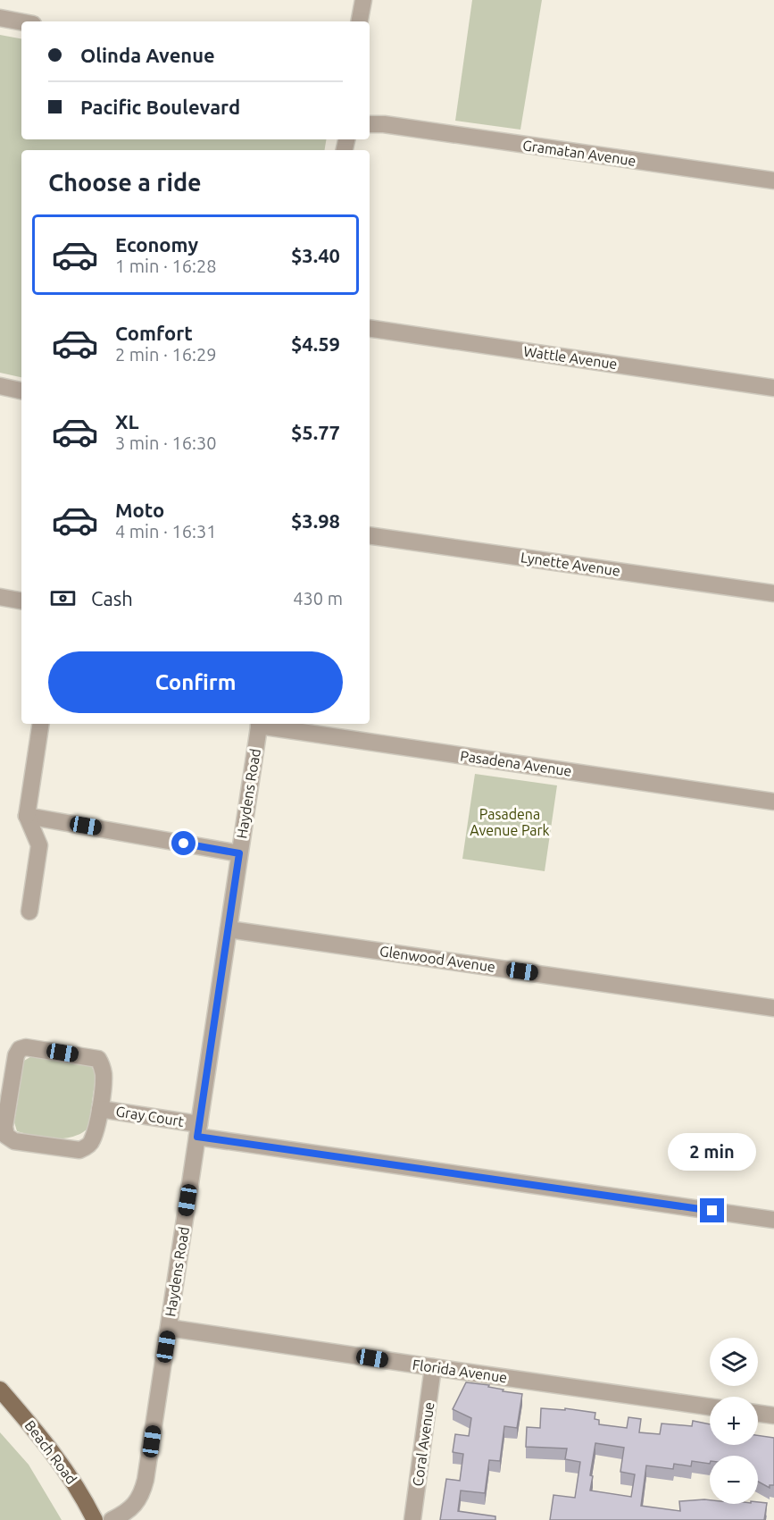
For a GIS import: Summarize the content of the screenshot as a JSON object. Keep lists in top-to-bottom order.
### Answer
{
  "streets": {
    "main road": ["Beach Road"],
    "street": [
      "Gramatan Avenue",
      "Wattle Avenue",
      "Lynette Avenue",
      "Pasadena Avenue",
      "Haydens Road",
      "Glenwood Avenue",
      "Gray Court",
      "Florida Avenue",
      "Coral Avenue"
    ]
  },
  "crossings": [
    ["Pasadena Avenue", "Haydens Road"],
    ["Haydens Road", "Glenwood Avenue"],
    ["Haydens Road", "Gray Court"],
    ["Haydens Road", "Florida Avenue"],
    ["Florida Avenue", "Coral Avenue"]
  ],
  "parks": ["Pasadena Avenue Park"],
  "page": {
    "banner": ["Olinda Avenue", "Pacific Boulevard"],
    "heading": "Choose a ride",
    "list": [
      {
        "name": "Economy",
        "note": "1 min · 16:28",
        "value": "$3.40"
      },
      {
        "name": "Comfort",
        "note": "2 min · 16:29",
        "value": "$4.59"
      },
      {
        "name": "XL",
        "note": "3 min · 16:30",
        "value": "$5.77"
      },
      {
        "name": "Moto",
        "note": "4 min · 16:31",
        "value": "$3.98"
      }
    ],
    "pay": ["Cash", "430 m"],
    "buttons": "Confirm",
    "bubble": "2 min",
    "map_buttons": ["+", "−"]
  }
}
